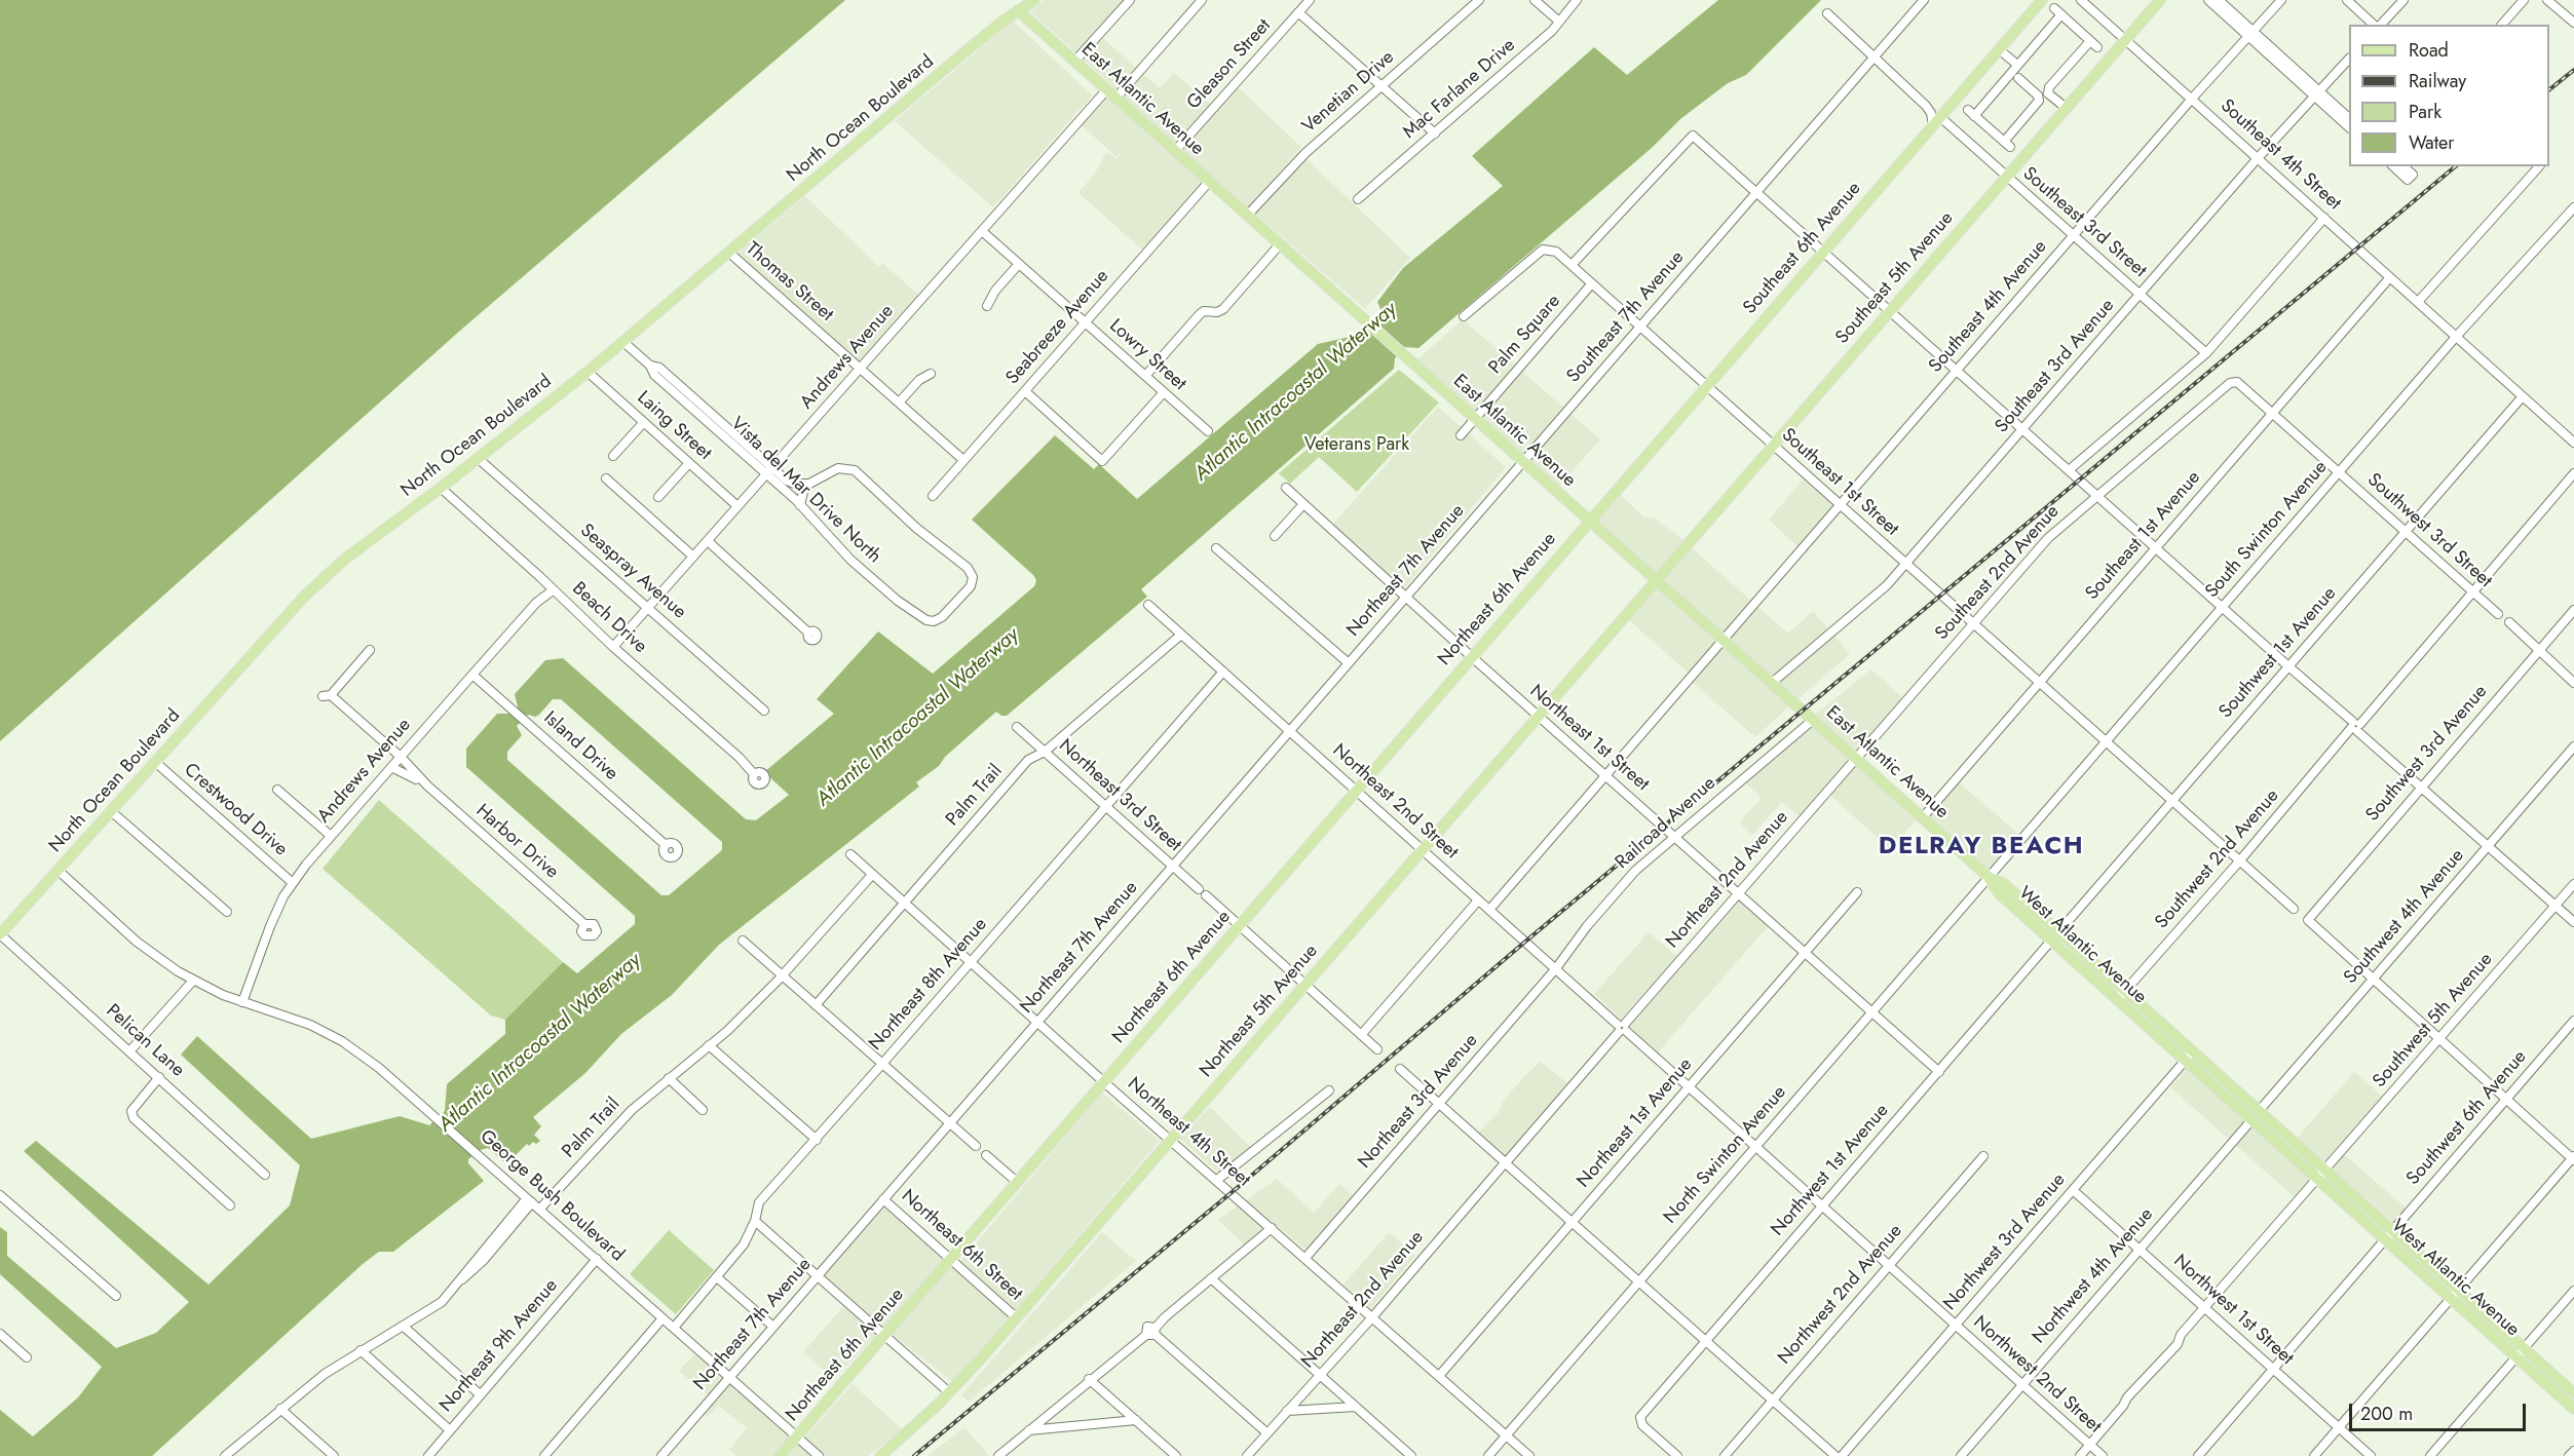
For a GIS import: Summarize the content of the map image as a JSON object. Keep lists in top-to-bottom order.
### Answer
{
  "streets": {
    "main road": [
      "East Atlantic Avenue",
      "North Ocean Boulevard",
      "Southeast 6th Avenue",
      "Southeast 5th Avenue",
      "Northeast 6th Avenue",
      "West Atlantic Avenue",
      "Northeast 5th Avenue"
    ],
    "street": [
      "Gleason Street",
      "Mac Farlane Drive",
      "Venetian Drive",
      "Southeast 4th Street",
      "Southeast 3rd Street",
      "Thomas Street",
      "Southeast 4th Avenue",
      "Southeast 7th Avenue",
      "Seabreeze Avenue",
      "Palm Square",
      "Lowry Street",
      "Andrews Avenue",
      "Southeast 3rd Avenue",
      "Laing Street",
      "Southeast 1st Street",
      "Vista del Mar Drive North",
      "South Swinton Avenue",
      "Southwest 3rd Street",
      "Southeast 1st Avenue",
      "Northeast 7th Avenue",
      "Seaspray Avenue",
      "Southeast 2nd Avenue",
      "Beach Drive",
      "Southwest 1st Avenue",
      "Northeast 1st Street",
      "Island Drive",
      "Southwest 3rd Avenue",
      "Palm Trail",
      "Northeast 3rd Street",
      "Northeast 2nd Street",
      "Crestwood Drive",
      "Railroad Avenue",
      "Harbor Drive",
      "Southwest 2nd Avenue",
      "Northeast 2nd Avenue",
      "Southwest 4th Avenue",
      "Northeast 8th Avenue",
      "Southwest 5th Avenue",
      "Pelican Lane",
      "Northeast 3rd Avenue",
      "Southwest 6th Avenue",
      "Northeast 1st Avenue",
      "Northeast 4th Street",
      "North Swinton Avenue",
      "Northwest 1st Avenue",
      "George Bush Boulevard",
      "Northwest 3rd Avenue",
      "Northeast 6th Street",
      "Northwest 4th Avenue",
      "Northwest 2nd Avenue",
      "Northwest 1st Street",
      "Northeast 9th Avenue",
      "Northwest 2nd Street"
    ]
  },
  "crossings": [
    ["Gleason Street", "East Atlantic Avenue"],
    ["Venetian Drive", "East Atlantic Avenue"],
    ["East Atlantic Avenue", "North Ocean Boulevard"],
    ["East Atlantic Avenue", "Southeast 6th Avenue"],
    ["East Atlantic Avenue", "Southeast 5th Avenue"],
    ["East Atlantic Avenue", "Southeast 4th Avenue"],
    ["East Atlantic Avenue", "Southeast 7th Avenue"],
    ["East Atlantic Avenue", "Seabreeze Avenue"],
    ["East Atlantic Avenue", "Palm Square"],
    ["East Atlantic Avenue", "Andrews Avenue"],
    ["East Atlantic Avenue", "Southeast 3rd Avenue"],
    ["East Atlantic Avenue", "South Swinton Avenue"],
    ["East Atlantic Avenue", "Southeast 1st Avenue"],
    ["East Atlantic Avenue", "Northeast 7th Avenue"],
    ["East Atlantic Avenue", "Southeast 2nd Avenue"],
    ["East Atlantic Avenue", "Northeast 6th Avenue"],
    ["East Atlantic Avenue", "Railroad Avenue"],
    ["East Atlantic Avenue", "Northeast 2nd Avenue"],
    ["East Atlantic Avenue", "West Atlantic Avenue"],
    ["East Atlantic Avenue", "Northeast 5th Avenue"],
    ["East Atlantic Avenue", "North Swinton Avenue"],
    ["North Ocean Boulevard", "Thomas Street"],
    ["North Ocean Boulevard", "Laing Street"],
    ["North Ocean Boulevard", "Vista del Mar Drive North"],
    ["North Ocean Boulevard", "Seaspray Avenue"],
    ["North Ocean Boulevard", "Beach Drive"],
    ["North Ocean Boulevard", "Crestwood Drive"],
    ["North Ocean Boulevard", "Pelican Lane"],
    ["North Ocean Boulevard", "George Bush Boulevard"],
    ["Southeast 4th Street", "Southeast 5th Avenue"],
    ["Southeast 4th Street", "Southeast 4th Avenue"],
    ["Southeast 4th Street", "Southeast 3rd Avenue"],
    ["Southeast 4th Street", "South Swinton Avenue"],
    ["Southeast 4th Street", "Southeast 1st Avenue"],
    ["Southeast 4th Street", "Southwest 1st Avenue"],
    ["Southeast 3rd Street", "Southeast 6th Avenue"],
    ["Southeast 3rd Street", "Southeast 5th Avenue"],
    ["Southeast 3rd Street", "Southeast 4th Avenue"],
    ["Southeast 3rd Street", "Southeast 7th Avenue"],
    ["Southeast 3rd Street", "Southeast 3rd Avenue"],
    ["Southeast 6th Avenue", "Southeast 1st Street"],
    ["Southeast 6th Avenue", "Northeast 6th Avenue"],
    ["Southeast 5th Avenue", "Southeast 1st Street"],
    ["Southeast 5th Avenue", "Northeast 5th Avenue"],
    ["Thomas Street", "Seabreeze Avenue"],
    ["Thomas Street", "Andrews Avenue"],
    ["Southeast 4th Avenue", "Southeast 1st Street"],
    ["Southeast 4th Avenue", "Northeast 1st Street"],
    ["Southeast 4th Avenue", "Northeast 2nd Street"],
    ["Southeast 7th Avenue", "Southeast 1st Street"],
    ["Southeast 7th Avenue", "Northeast 7th Avenue"],
    ["Seabreeze Avenue", "Lowry Street"],
    ["Palm Square", "Southeast 1st Street"],
    ["Lowry Street", "Andrews Avenue"],
    ["Andrews Avenue", "Laing Street"],
    ["Andrews Avenue", "Vista del Mar Drive North"],
    ["Andrews Avenue", "Seaspray Avenue"],
    ["Andrews Avenue", "Beach Drive"],
    ["Andrews Avenue", "Island Drive"],
    ["Andrews Avenue", "Crestwood Drive"],
    ["Andrews Avenue", "Harbor Drive"],
    ["Andrews Avenue", "George Bush Boulevard"],
    ["Southeast 3rd Avenue", "Southeast 1st Street"],
    ["Southeast 1st Street", "South Swinton Avenue"],
    ["Southeast 1st Street", "Southeast 1st Avenue"],
    ["Southeast 1st Street", "Southeast 2nd Avenue"],
    ["Southeast 1st Street", "Southwest 1st Avenue"],
    ["Southeast 1st Street", "Southwest 2nd Avenue"],
    ["South Swinton Avenue", "Southwest 3rd Street"],
    ["South Swinton Avenue", "West Atlantic Avenue"],
    ["South Swinton Avenue", "North Swinton Avenue"],
    ["Southwest 3rd Street", "Southwest 1st Avenue"],
    ["Southwest 3rd Street", "Southwest 2nd Avenue"],
    ["Southeast 1st Avenue", "Southeast 2nd Avenue"],
    ["Northeast 7th Avenue", "Northeast 1st Street"],
    ["Northeast 7th Avenue", "Northeast 3rd Street"],
    ["Northeast 7th Avenue", "Northeast 2nd Street"],
    ["Northeast 7th Avenue", "Northeast 4th Street"],
    ["Northeast 7th Avenue", "George Bush Boulevard"],
    ["Northeast 7th Avenue", "Northeast 6th Street"],
    ["Southeast 2nd Avenue", "Northeast 2nd Avenue"],
    ["Northeast 6th Avenue", "Northeast 1st Street"],
    ["Northeast 6th Avenue", "Northeast 3rd Street"],
    ["Northeast 6th Avenue", "Northeast 2nd Street"],
    ["Northeast 6th Avenue", "Northeast 4th Street"],
    ["Northeast 6th Avenue", "George Bush Boulevard"],
    ["Northeast 6th Avenue", "Northeast 6th Street"],
    ["Southwest 1st Avenue", "West Atlantic Avenue"],
    ["Southwest 1st Avenue", "Northwest 1st Avenue"],
    ["Northeast 1st Street", "Railroad Avenue"],
    ["Northeast 1st Street", "Northeast 2nd Avenue"],
    ["Northeast 1st Street", "Northeast 5th Avenue"],
    ["Northeast 1st Street", "Northeast 1st Avenue"],
    ["Northeast 1st Street", "North Swinton Avenue"],
    ["Southwest 3rd Avenue", "Southwest 4th Avenue"],
    ["Palm Trail", "Northeast 3rd Street"],
    ["Palm Trail", "Northeast 2nd Street"],
    ["Palm Trail", "Northeast 4th Street"],
    ["Palm Trail", "George Bush Boulevard"],
    ["Northeast 3rd Street", "Northeast 8th Avenue"],
    ["Northeast 3rd Street", "Northeast 5th Avenue"],
    ["Northeast 2nd Street", "Railroad Avenue"],
    ["Northeast 2nd Street", "Northeast 2nd Avenue"],
    ["Northeast 2nd Street", "Northeast 8th Avenue"],
    ["Northeast 2nd Street", "Northeast 5th Avenue"],
    ["Northeast 2nd Street", "Northeast 3rd Avenue"],
    ["Northeast 2nd Street", "Northeast 1st Avenue"],
    ["Northeast 2nd Street", "North Swinton Avenue"],
    ["Northeast 2nd Street", "Northwest 2nd Street"],
    ["Railroad Avenue", "Northeast 3rd Avenue"],
    ["Southwest 2nd Avenue", "West Atlantic Avenue"],
    ["Northeast 2nd Avenue", "Northeast 4th Street"],
    ["Southwest 4th Avenue", "West Atlantic Avenue"],
    ["West Atlantic Avenue", "Southwest 5th Avenue"],
    ["West Atlantic Avenue", "Southwest 6th Avenue"],
    ["West Atlantic Avenue", "North Swinton Avenue"],
    ["West Atlantic Avenue", "Northwest 1st Avenue"],
    ["West Atlantic Avenue", "Northwest 3rd Avenue"],
    ["West Atlantic Avenue", "Northwest 4th Avenue"],
    ["Northeast 8th Avenue", "Northeast 4th Street"],
    ["Northeast 8th Avenue", "George Bush Boulevard"],
    ["Northeast 5th Avenue", "Northeast 4th Street"],
    ["Northeast 5th Avenue", "Northeast 6th Street"],
    ["Southwest 5th Avenue", "Northwest 1st Street"],
    ["Southwest 5th Avenue", "Northwest 2nd Street"],
    ["Northeast 3rd Avenue", "Northeast 4th Street"],
    ["Southwest 6th Avenue", "Northwest 1st Street"],
    ["Northeast 1st Avenue", "Northeast 4th Street"],
    ["Northeast 4th Street", "North Swinton Avenue"],
    ["North Swinton Avenue", "Northwest 2nd Street"],
    ["Northwest 1st Avenue", "Northwest 2nd Street"],
    ["George Bush Boulevard", "Northeast 9th Avenue"],
    ["Northwest 3rd Avenue", "Northwest 1st Street"],
    ["Northwest 3rd Avenue", "Northwest 2nd Street"],
    ["Northwest 4th Avenue", "Northwest 1st Street"],
    ["Northwest 4th Avenue", "Northwest 2nd Street"],
    ["Northwest 2nd Avenue", "Northwest 2nd Street"]
  ],
  "districts": ["DELRAY BEACH"],
  "water": ["Atlantic Intracoastal Waterway"],
  "parks": ["Veterans Park"],
  "legend": [
    "Road",
    "Railway",
    "Park",
    "Water"
  ],
  "scale_bar": "200 m"
}
